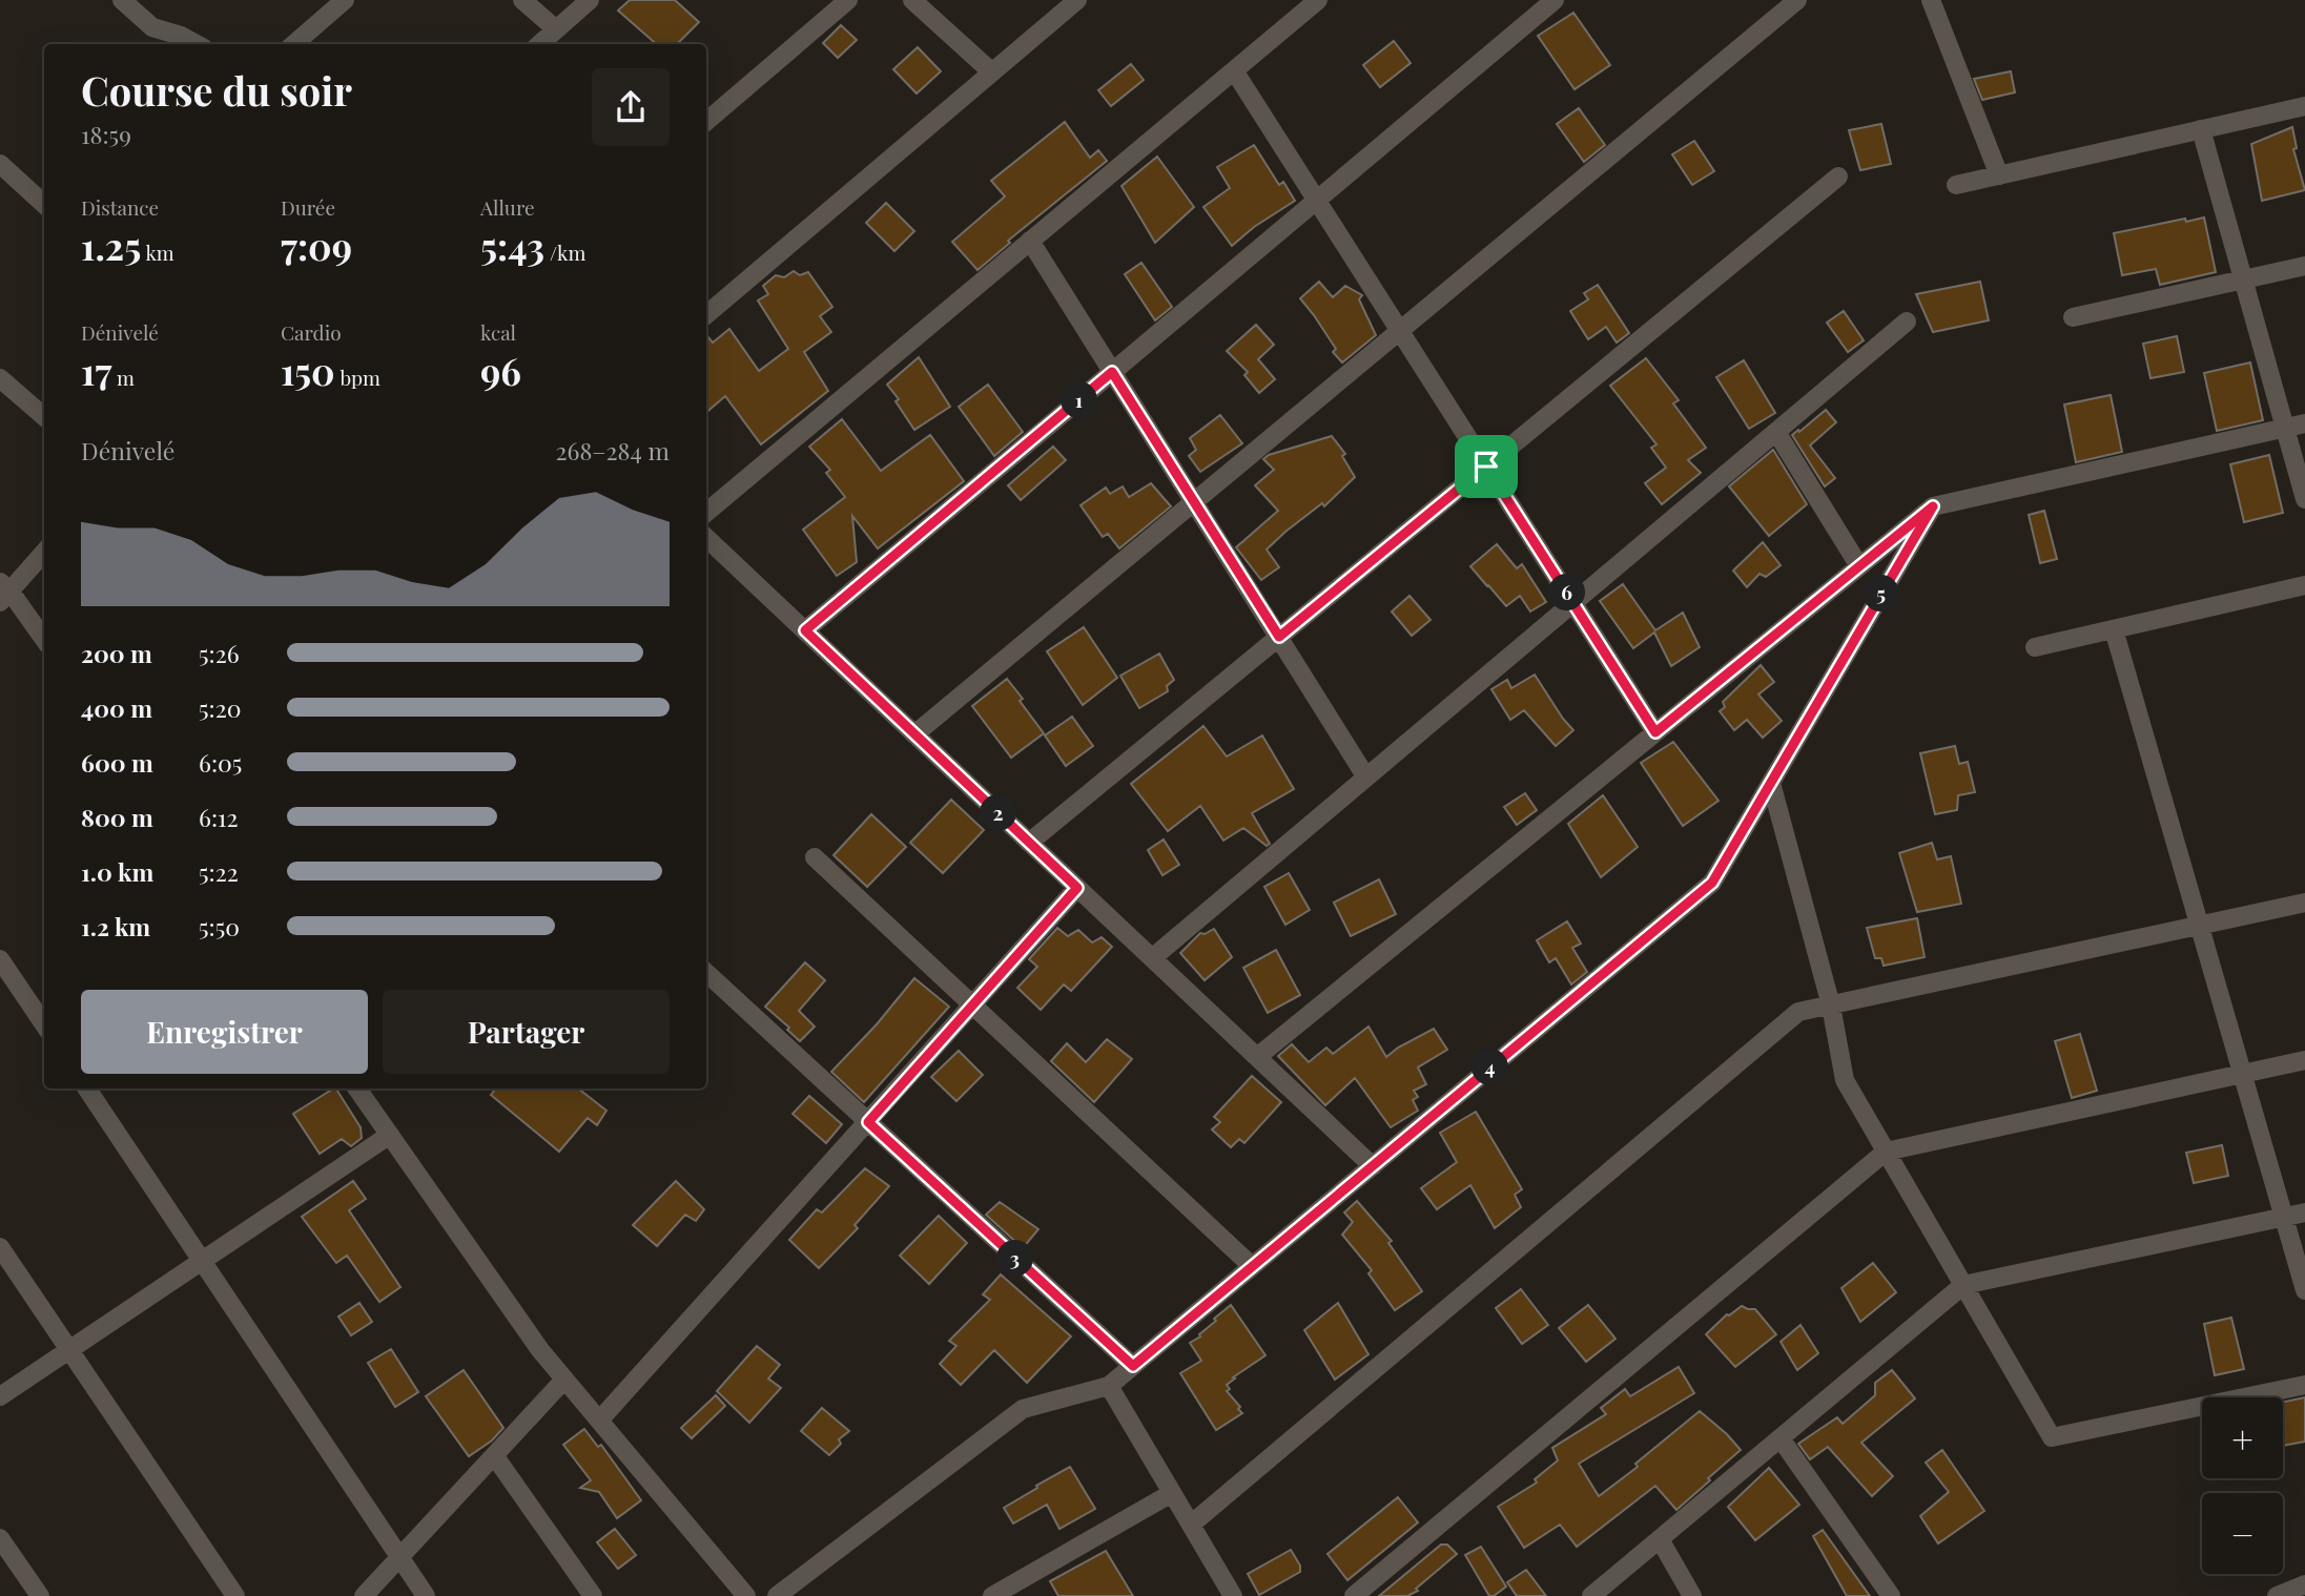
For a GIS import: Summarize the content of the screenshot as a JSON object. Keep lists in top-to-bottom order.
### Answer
{
  "page": {
    "heading": ["Course du soir", "18:59"],
    "stats": [
      ["Distance", "1.25 km"],
      ["Durée", "7:09"],
      ["Allure", "5:43 /km"],
      ["Dénivelé", "17 m"],
      ["Cardio", "150 bpm"],
      ["kcal", "96"]
    ],
    "pins": [
      "1",
      "6",
      "5",
      "2",
      "4",
      "3"
    ],
    "chart": ["Dénivelé", "268–284 m"],
    "list": [
      {
        "name": "200 m",
        "note": "5:26"
      },
      {
        "name": "400 m",
        "note": "5:20"
      },
      {
        "name": "600 m",
        "note": "6:05"
      },
      {
        "name": "800 m",
        "note": "6:12"
      },
      {
        "name": "1.0 km",
        "note": "5:22"
      },
      {
        "name": "1.2 km",
        "note": "5:50"
      }
    ],
    "buttons": ["Enregistrer", "Partager"],
    "map_buttons": ["+", "−"]
  }
}
